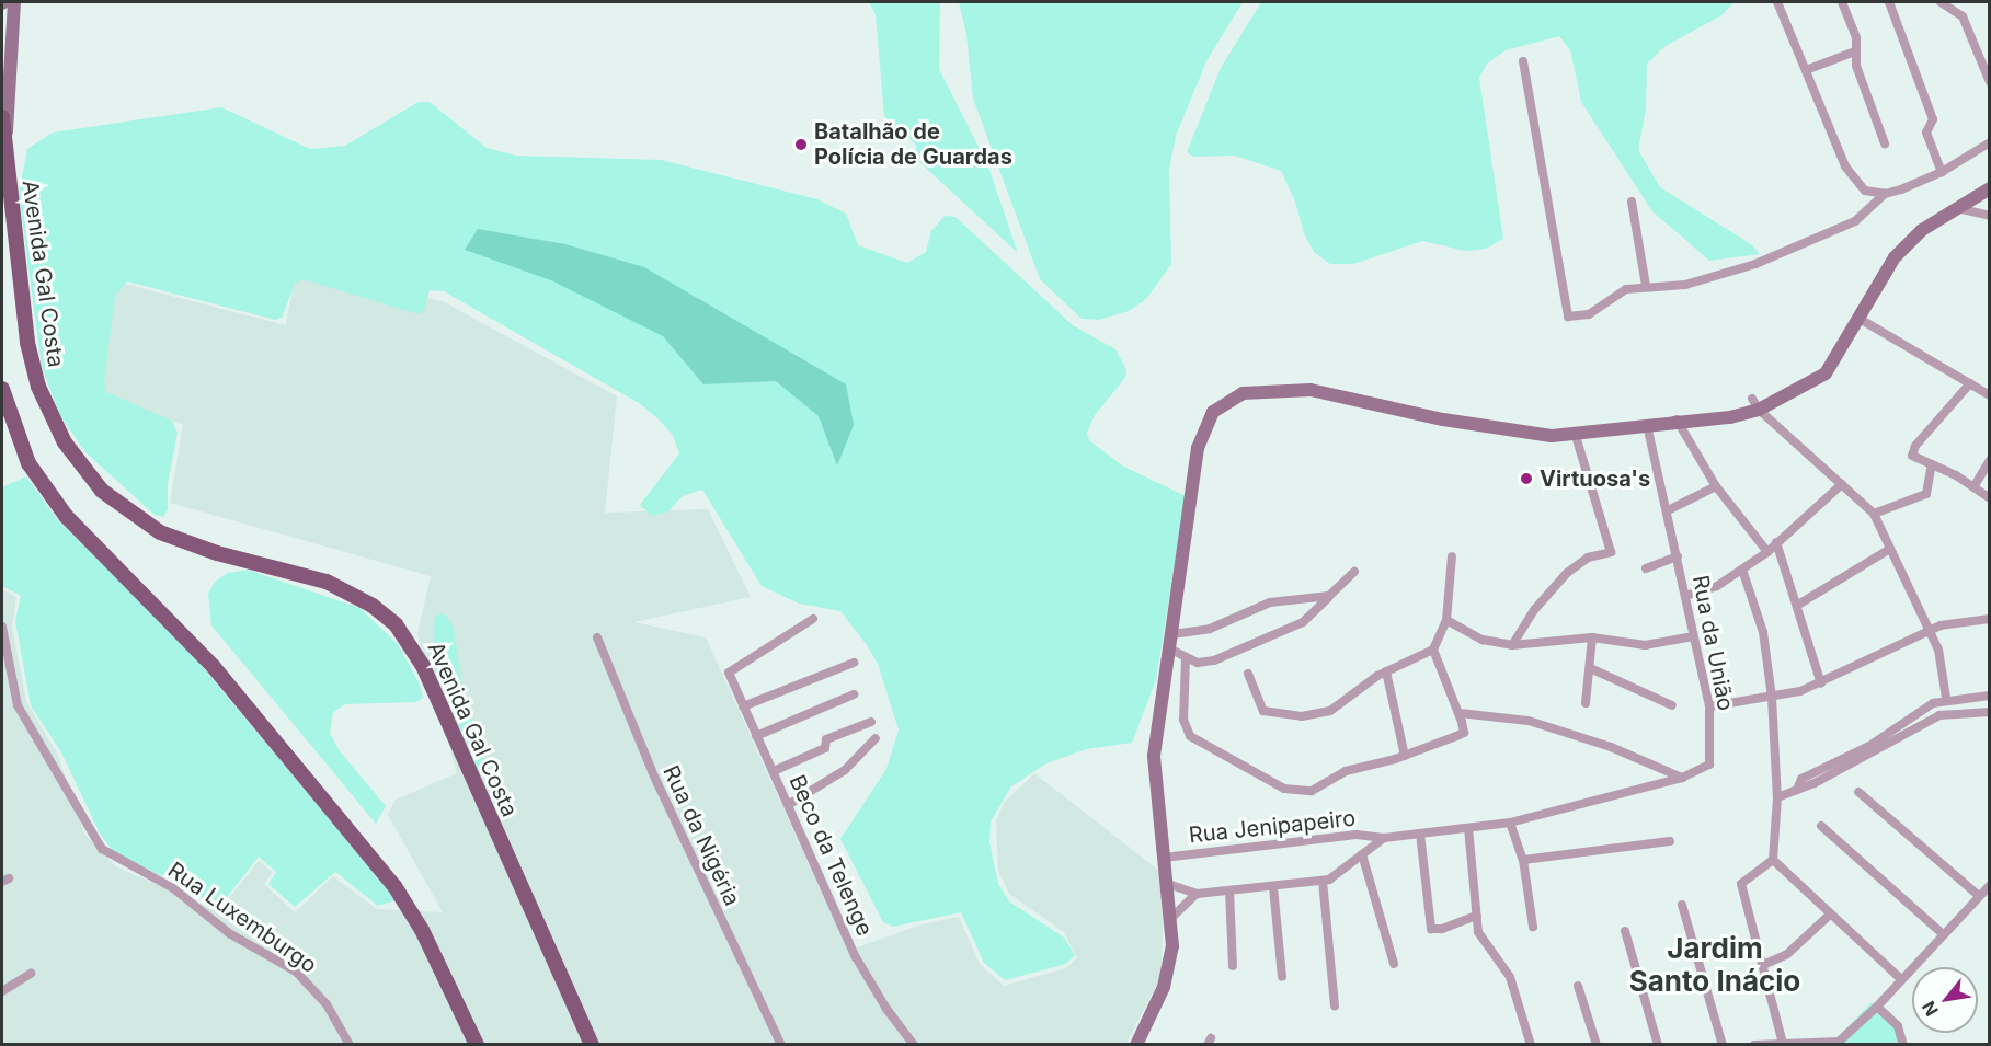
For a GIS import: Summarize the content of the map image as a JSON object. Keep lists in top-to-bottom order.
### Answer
{
  "streets": {
    "main road": ["Avenida Gal Costa"],
    "street": [
      "Rua da União",
      "Rua Jenipapeiro",
      "Rua da Nigéria",
      "Beco da Telenge",
      "Rua Luxemburgo"
    ]
  },
  "crossings": [
    ["Rua da União", "Rua Jenipapeiro"]
  ],
  "districts": ["Jardim Santo Inácio"],
  "places": ["Batalhão de Polícia de Guardas", "Virtuosa's"],
  "north": "bottom left"
}
